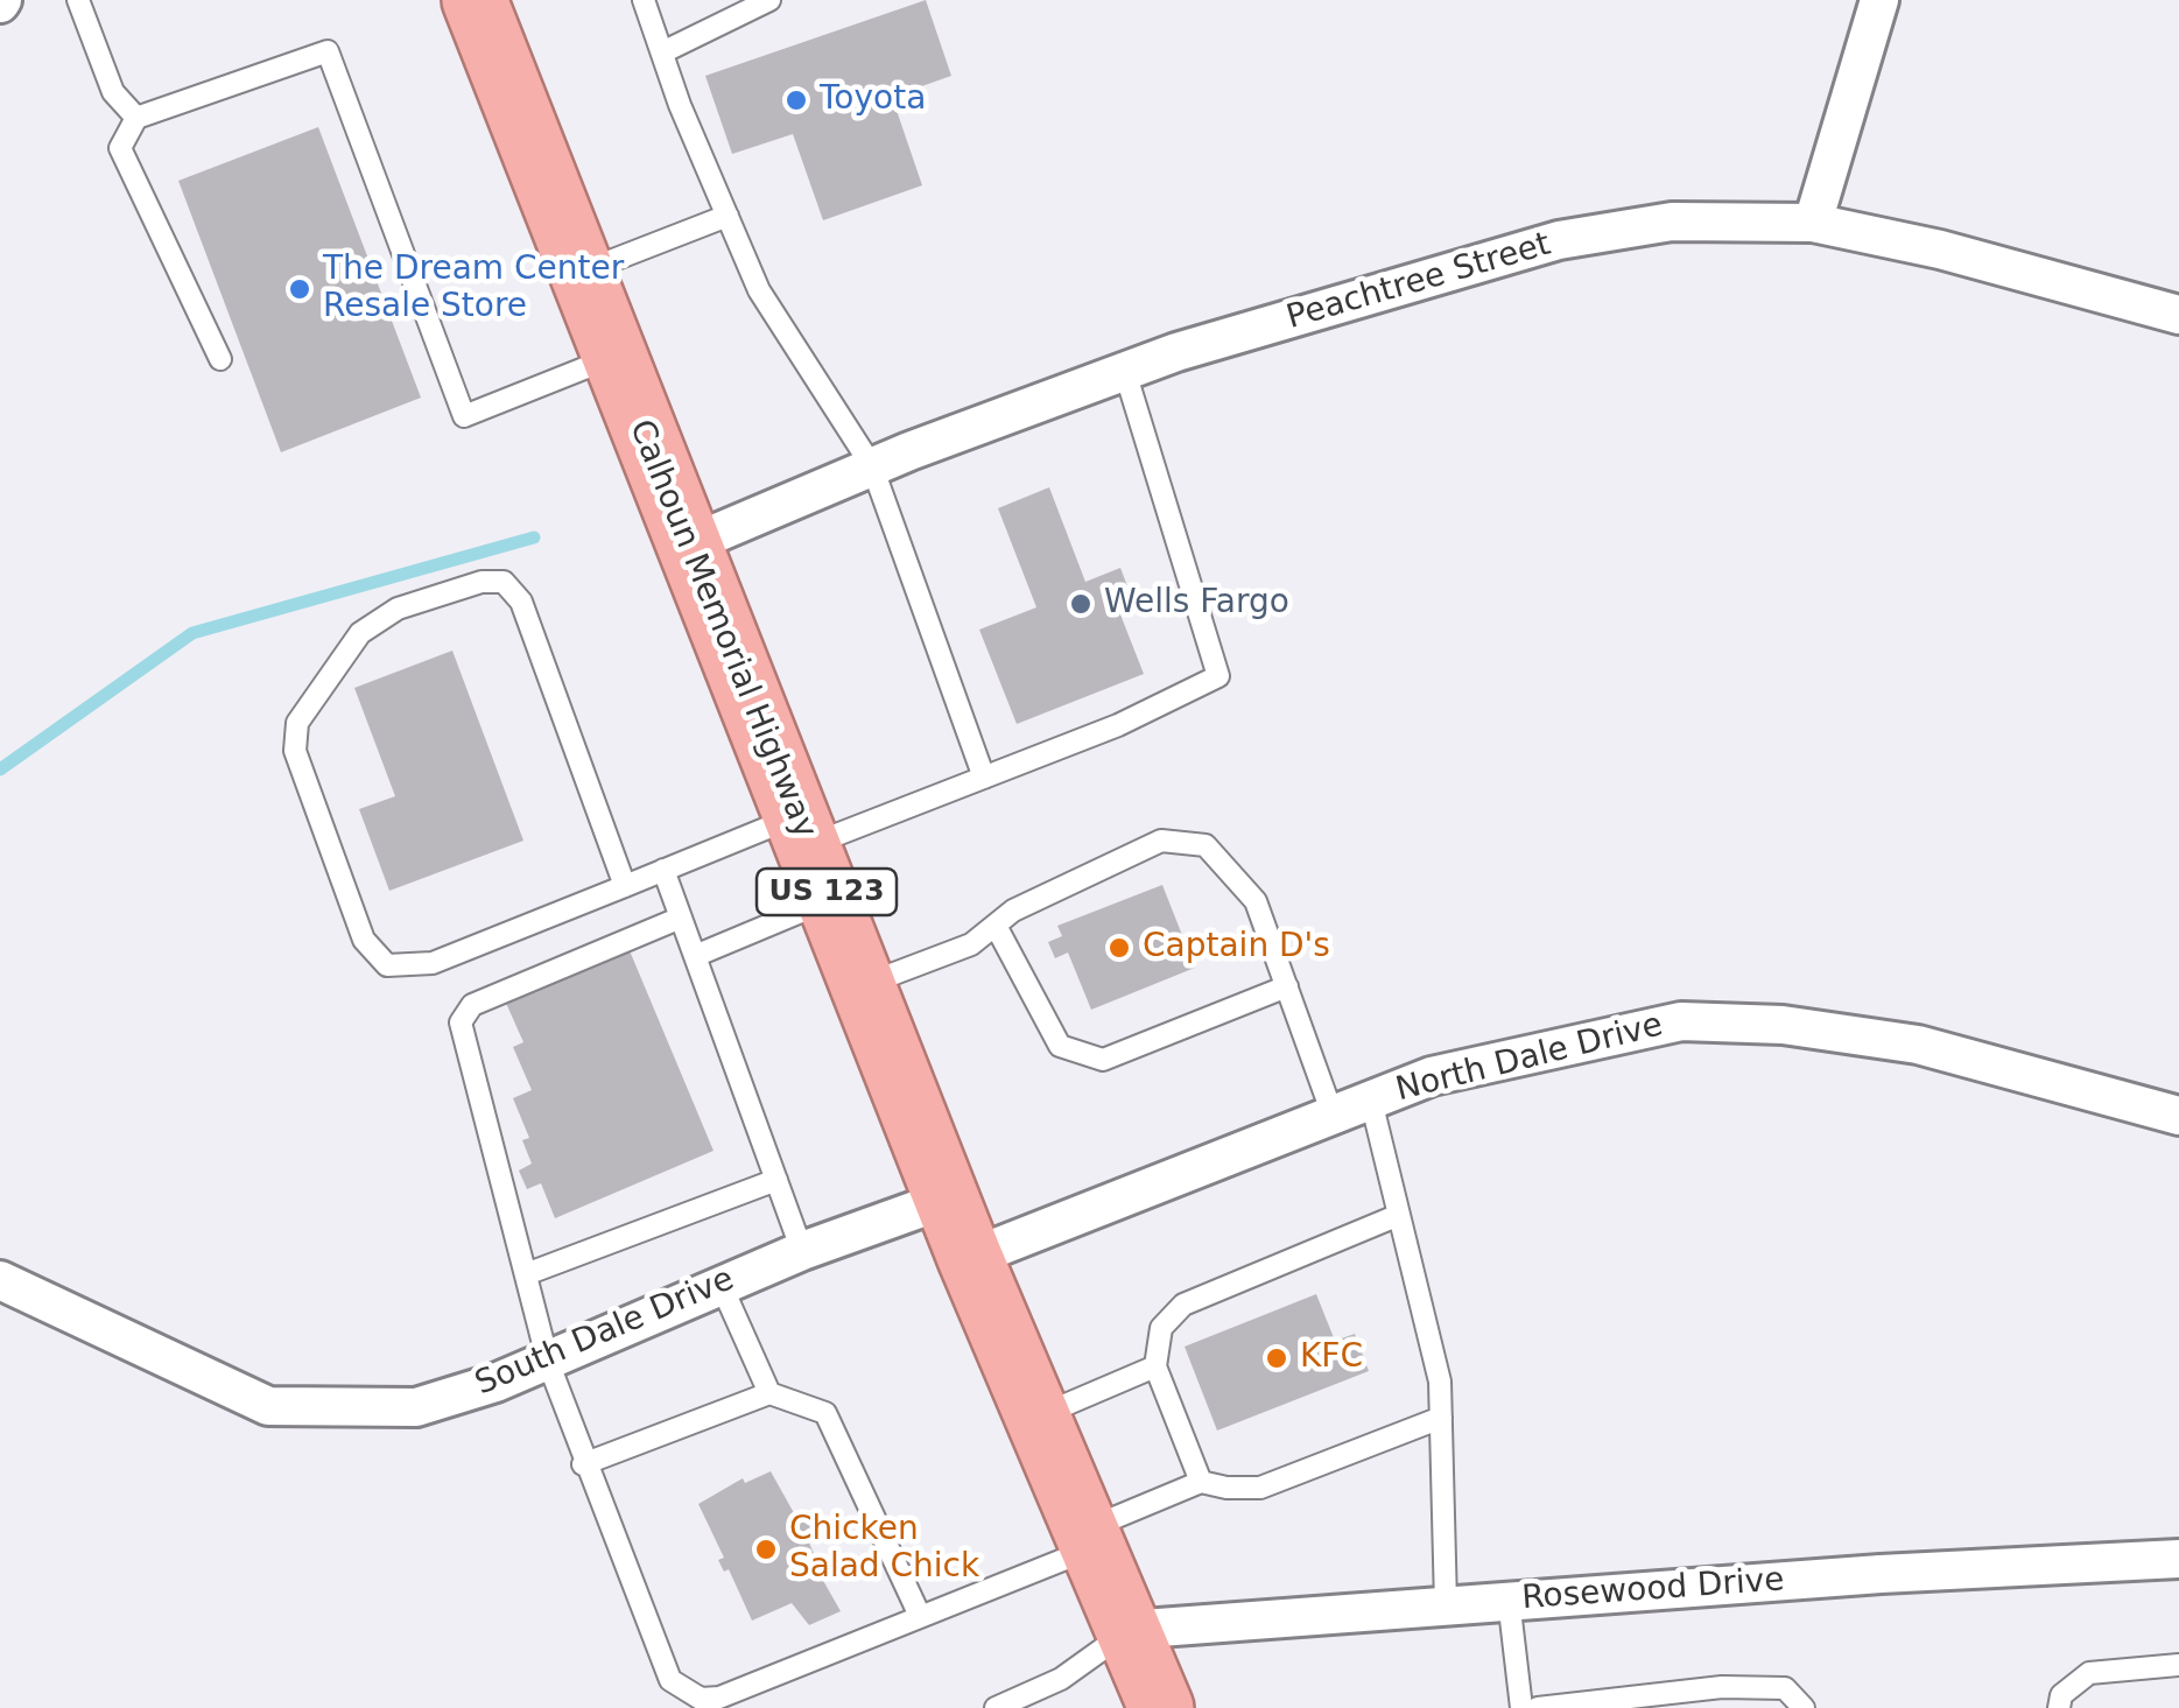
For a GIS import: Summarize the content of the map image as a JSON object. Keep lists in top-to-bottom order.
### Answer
{
  "streets": {
    "highway": ["Calhoun Memorial Highway", "US 123"],
    "street": [
      "Peachtree Street",
      "North Dale Drive",
      "South Dale Drive",
      "Rosewood Drive"
    ]
  },
  "crossings": [
    ["Peachtree Street", "Calhoun Memorial Highway"],
    ["Calhoun Memorial Highway", "North Dale Drive"],
    ["Calhoun Memorial Highway", "South Dale Drive"],
    ["Calhoun Memorial Highway", "Rosewood Drive"]
  ],
  "places": [
    "Toyota",
    "The Dream Center Resale Store",
    "Wells Fargo",
    "Captain D's",
    "KFC",
    "Chicken Salad Chick"
  ]
}
